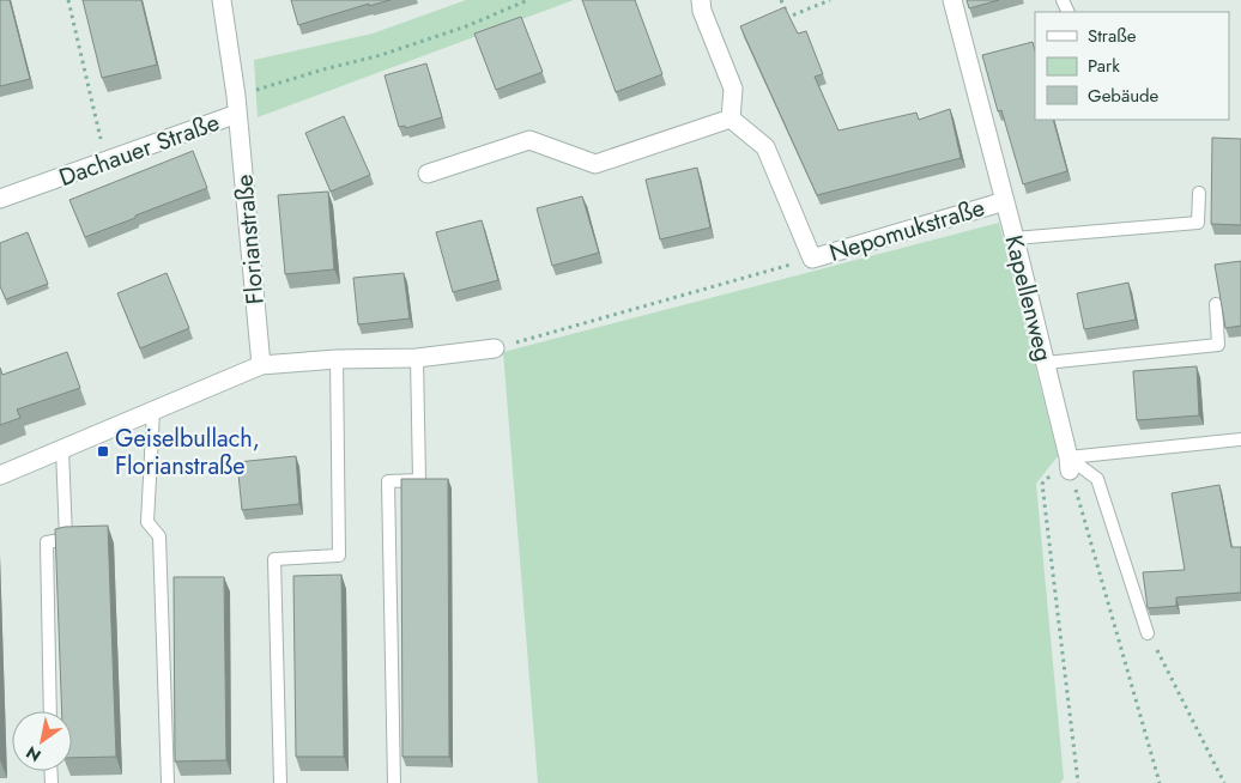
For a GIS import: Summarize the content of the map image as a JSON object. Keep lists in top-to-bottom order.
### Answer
{
  "streets": {
    "street": [
      "Dachauer Straße",
      "Nepomukstraße",
      "Florianstraße",
      "Kapellenweg"
    ]
  },
  "crossings": [
    ["Dachauer Straße", "Florianstraße"],
    ["Nepomukstraße", "Kapellenweg"]
  ],
  "places": {
    "transit": ["Geiselbullach, Florianstraße"]
  },
  "legend": ["Straße", "Park", "Gebäude"],
  "north": "bottom left"
}
